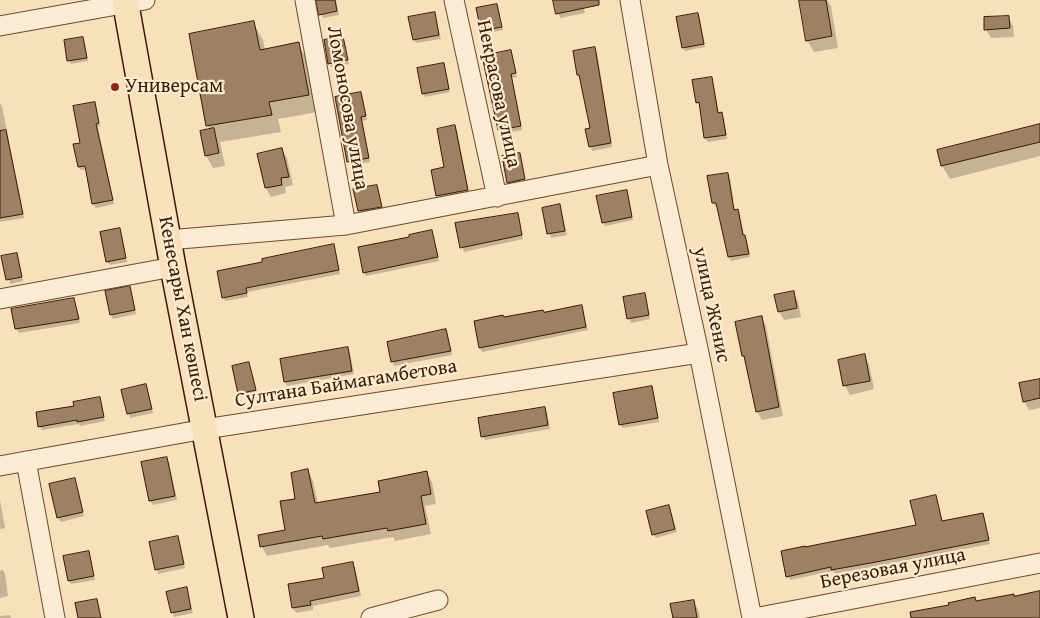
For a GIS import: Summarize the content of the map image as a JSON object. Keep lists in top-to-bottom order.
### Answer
{
  "streets": {
    "main road": ["Кенесары Хан көшесі"],
    "street": [
      "Некрасова улица",
      "Ломоносова улица",
      "улица Женис",
      "Султана Баймагамбетова",
      "Березовая улица"
    ]
  },
  "crossings": [
    ["улица Женис", "Султана Баймагамбетова"],
    ["улица Женис", "Березовая улица"],
    ["Кенесары Хан көшесі", "Султана Баймагамбетова"]
  ],
  "places": ["Универсам"]
}
